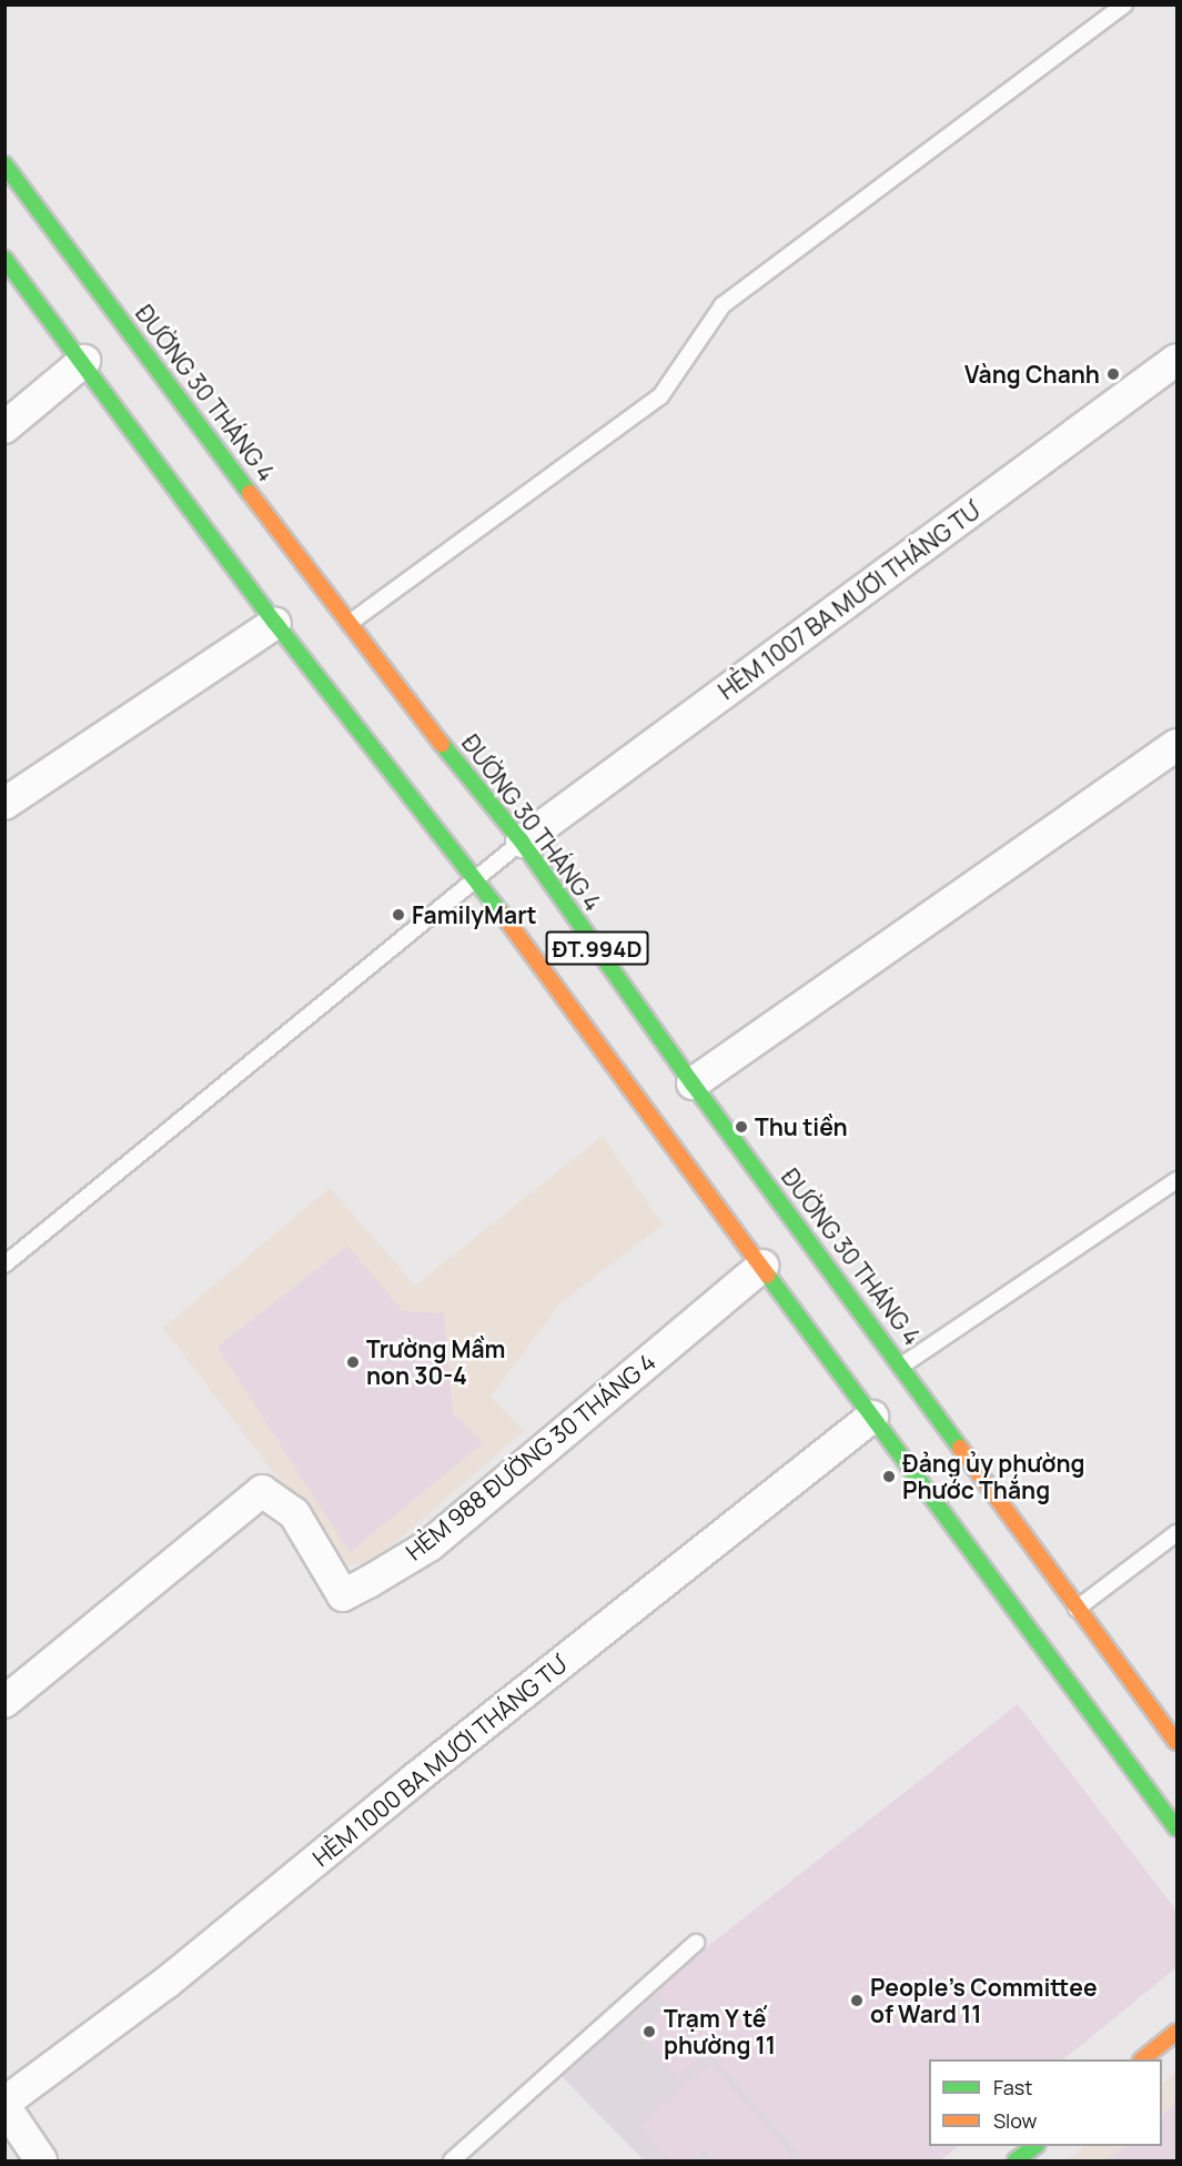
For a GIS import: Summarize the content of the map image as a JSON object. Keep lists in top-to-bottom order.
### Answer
{
  "streets": {
    "main road": ["ĐƯỜNG 30 THÁNG 4", "ĐT.994D"],
    "street": ["HẺM 1007 BA MƯƠI THÁNG TƯ", "HẺM 988 ĐƯỜNG 30 THÁNG 4", "HẺM 1000 BA MƯƠI THÁNG TƯ"]
  },
  "crossings": [
    ["ĐƯỜNG 30 THÁNG 4", "HẺM 1007 BA MƯƠI THÁNG TƯ"],
    ["ĐT.994D", "HẺM 988 ĐƯỜNG 30 THÁNG 4"],
    ["ĐT.994D", "HẺM 1000 BA MƯƠI THÁNG TƯ"]
  ],
  "places": [
    "Vàng Chanh",
    "FamilyMart",
    "Thu tiền",
    "Trường Mầm non 30-4",
    "Đảng ủy phường Phước Thắng",
    "People’s Committee of Ward 11",
    "Trạm Y tế phường 11"
  ],
  "legend": ["Fast", "Slow"]
}
